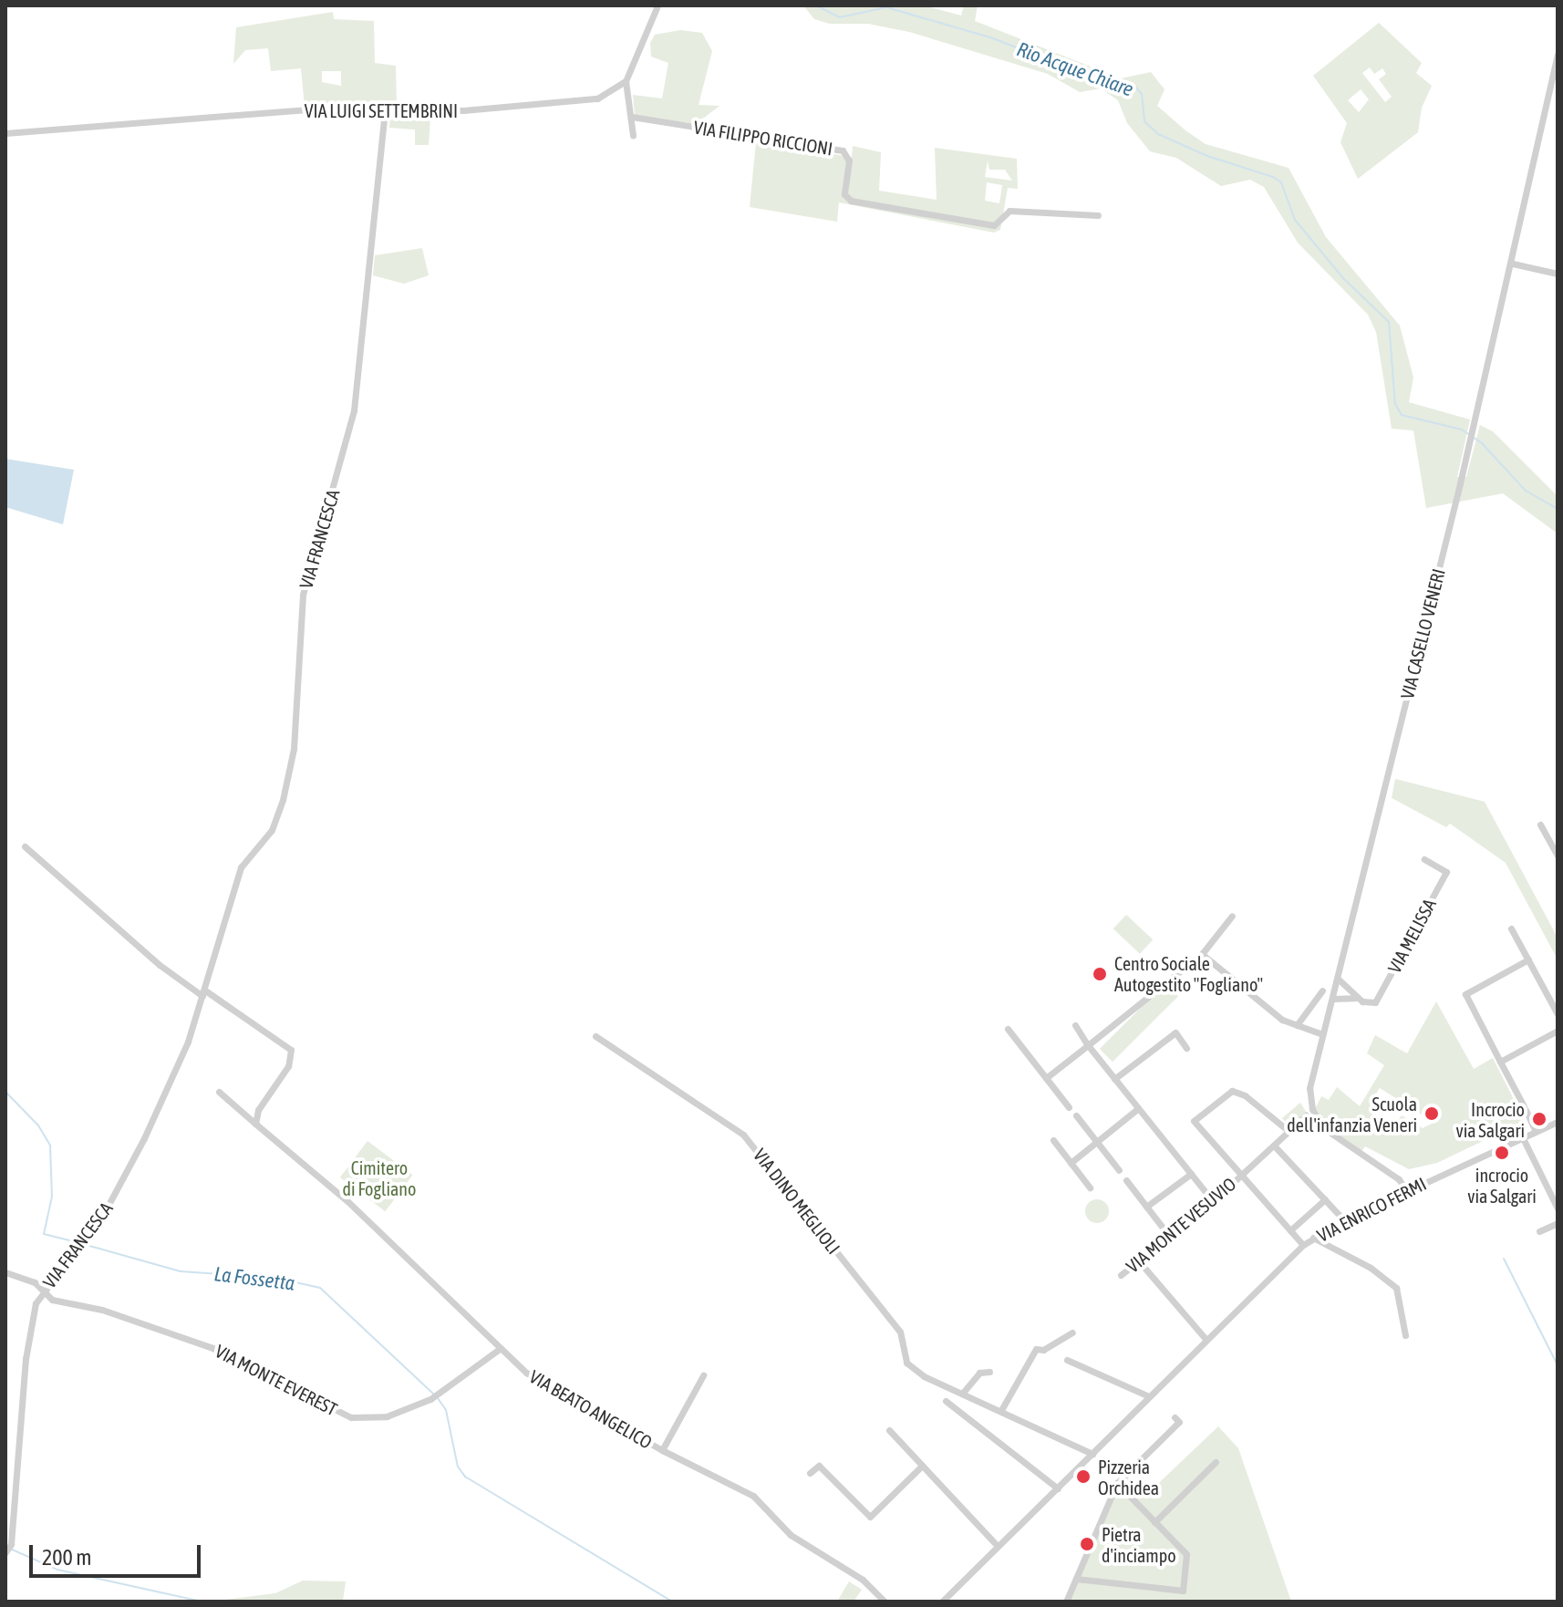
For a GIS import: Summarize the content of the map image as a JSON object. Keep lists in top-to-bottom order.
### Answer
{
  "streets": {
    "street": [
      "VIA LUIGI SETTEMBRINI",
      "VIA FILIPPO RICCIONI",
      "VIA FRANCESCA",
      "VIA CASELLO VENERI",
      "VIA MELISSA",
      "VIA DINO MEGLIOLI",
      "VIA ENRICO FERMI",
      "VIA MONTE VESUVIO",
      "VIA MONTE EVEREST",
      "VIA BEATO ANGELICO"
    ]
  },
  "crossings": [
    ["VIA LUIGI SETTEMBRINI", "VIA FRANCESCA"],
    ["VIA FRANCESCA", "VIA MONTE EVEREST"],
    ["VIA CASELLO VENERI", "VIA MELISSA"],
    ["VIA CASELLO VENERI", "VIA ENRICO FERMI"],
    ["VIA DINO MEGLIOLI", "VIA ENRICO FERMI"],
    ["VIA MONTE EVEREST", "VIA BEATO ANGELICO"]
  ],
  "water": ["Rio Acque Chiare", "La Fossetta"],
  "parks": ["Cimitero di Fogliano"],
  "places": [
    "Centro Sociale Autogestito \"Fogliano\"",
    "Scuola dell'infanzia Veneri",
    "Incrocio via Salgari",
    "incrocio via Salgari",
    "Pizzeria Orchidea",
    "Pietra d'inciampo"
  ],
  "scale_bar": "200 m"
}
